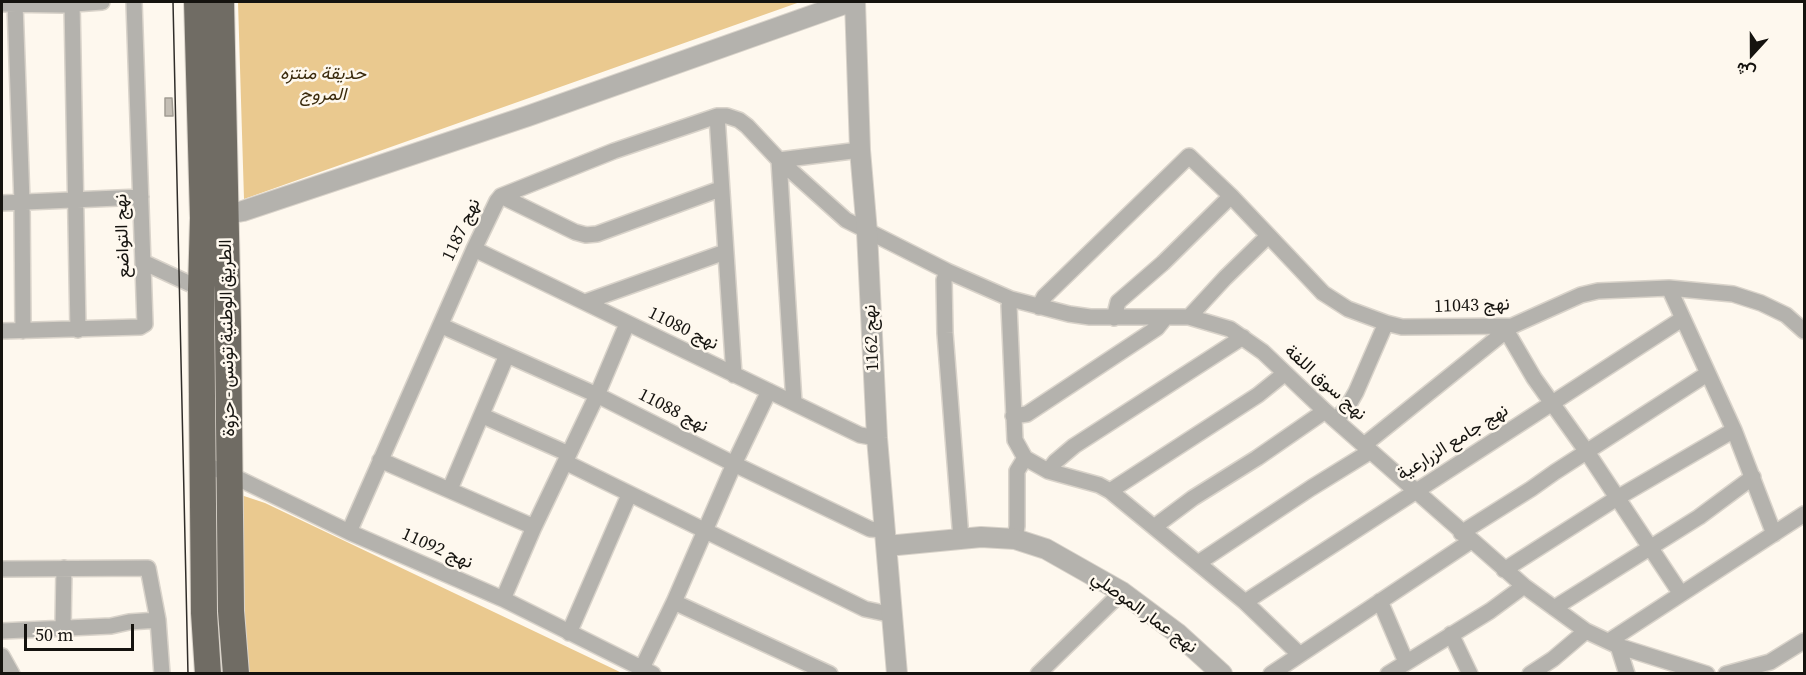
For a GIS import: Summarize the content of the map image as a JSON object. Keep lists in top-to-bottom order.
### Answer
{
  "streets": {
    "highway": ["الطريق الوطنية تونس - حزوة"],
    "street": [
      "نهج 1187",
      "نهج التواضع",
      "نهج 11043",
      "نهج 11080",
      "نهج 1162",
      "نهج سوق اللفة",
      "نهج 11088",
      "نهج جامع الزرارعية",
      "نهج 11092",
      "نهج عمار الموصلي"
    ]
  },
  "crossings": [
    ["نهج 1187", "نهج 11080"],
    ["نهج 1187", "نهج 11088"],
    ["نهج 1187", "نهج 11092"],
    ["نهج 11043", "نهج سوق اللفة"],
    ["نهج 11080", "نهج 1162"],
    ["الطريق الوطنية تونس - حزوة", "نهج 11092"],
    ["نهج 1162", "نهج سوق اللفة"],
    ["نهج 1162", "نهج 11088"],
    ["نهج 1162", "نهج عمار الموصلي"],
    ["نهج سوق اللفة", "نهج جامع الزرارعية"],
    ["نهج 11088", "نهج عمار الموصلي"]
  ],
  "parks": ["حديقة منتزه المروج"],
  "scale_bar": "50 m",
  "north": "bottom"
}
